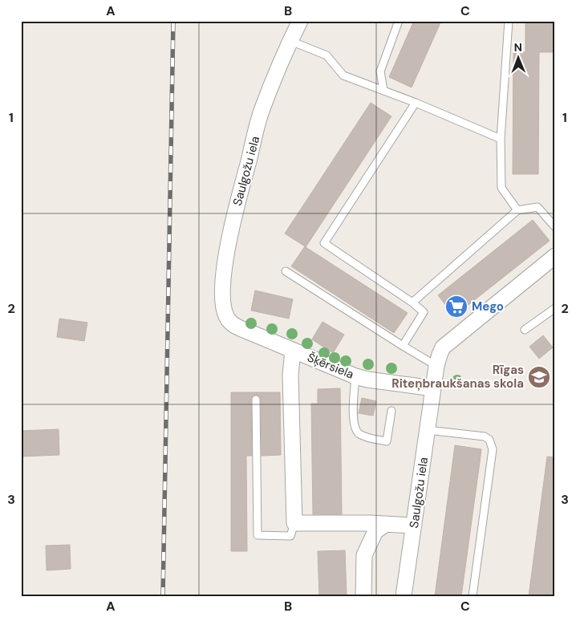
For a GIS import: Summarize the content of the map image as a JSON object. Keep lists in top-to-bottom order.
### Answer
{
  "streets": {
    "street": ["Saulgožu iela", "Šķērsiela"]
  },
  "crossings": [
    ["Saulgožu iela", "Šķērsiela"]
  ],
  "places": {
    "supermarket": ["Mego"],
    "school or university": ["Rīgas Riteņbraukšanas skola"]
  },
  "north": "top",
  "grid": {
    "columns": ["A", "B", "C"],
    "rows": ["1", "2", "3"]
  }
}
